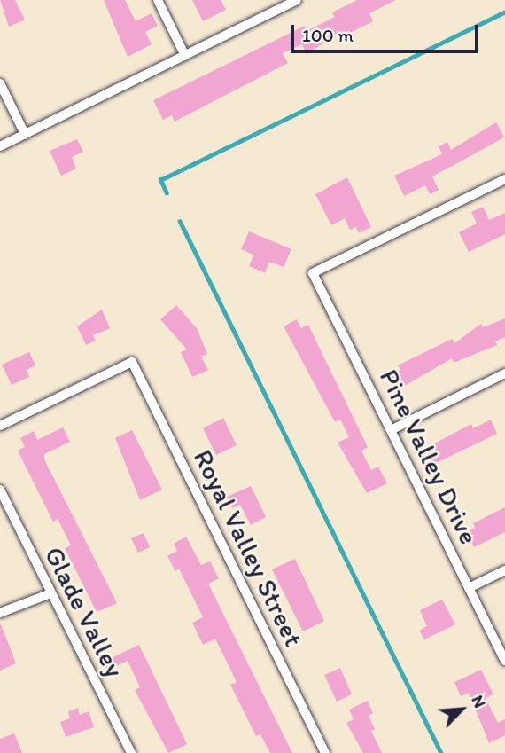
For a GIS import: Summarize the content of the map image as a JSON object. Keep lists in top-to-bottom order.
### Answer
{
  "streets": {
    "street": ["Pine Valley Drive", "Royal Valley Street", "Glade Valley"]
  },
  "scale_bar": "100 m",
  "north": "top right"
}
